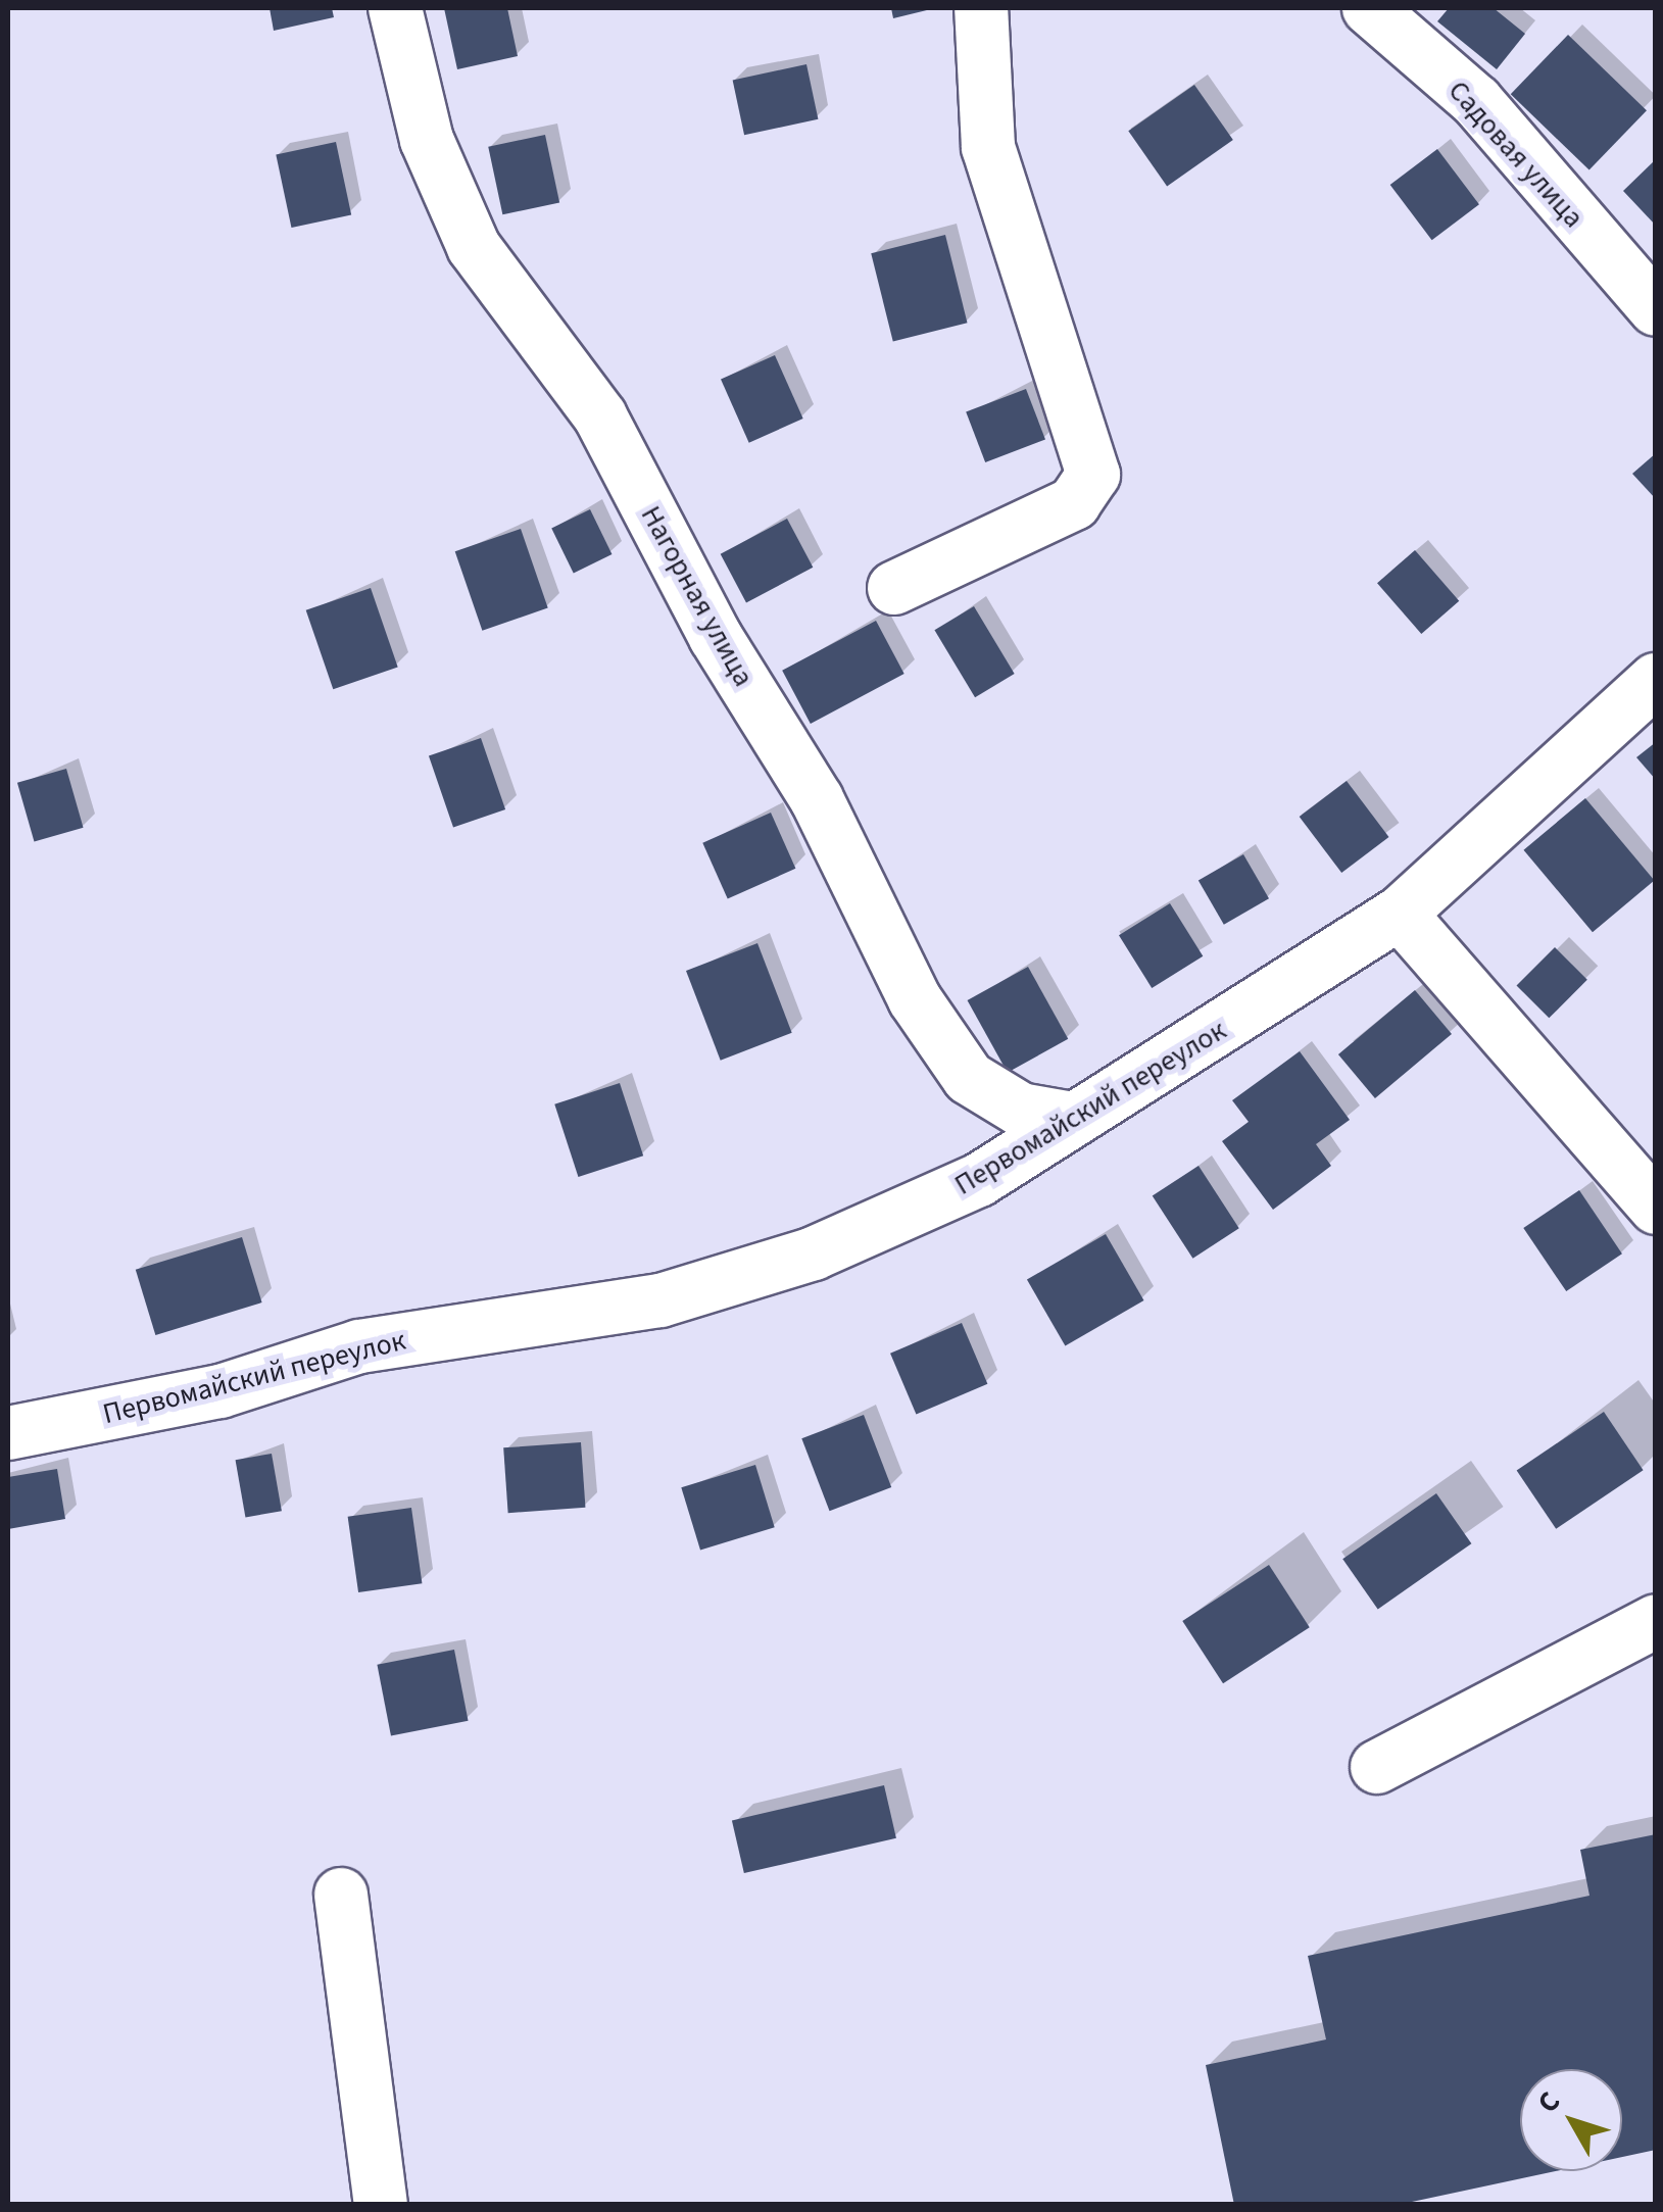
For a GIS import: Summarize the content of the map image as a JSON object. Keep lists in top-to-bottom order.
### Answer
{
  "streets": {
    "street": ["Садовая улица", "Нагорная улица", "Первомайский переулок"]
  },
  "crossings": [
    ["Нагорная улица", "Первомайский переулок"]
  ],
  "north": "top left"
}
